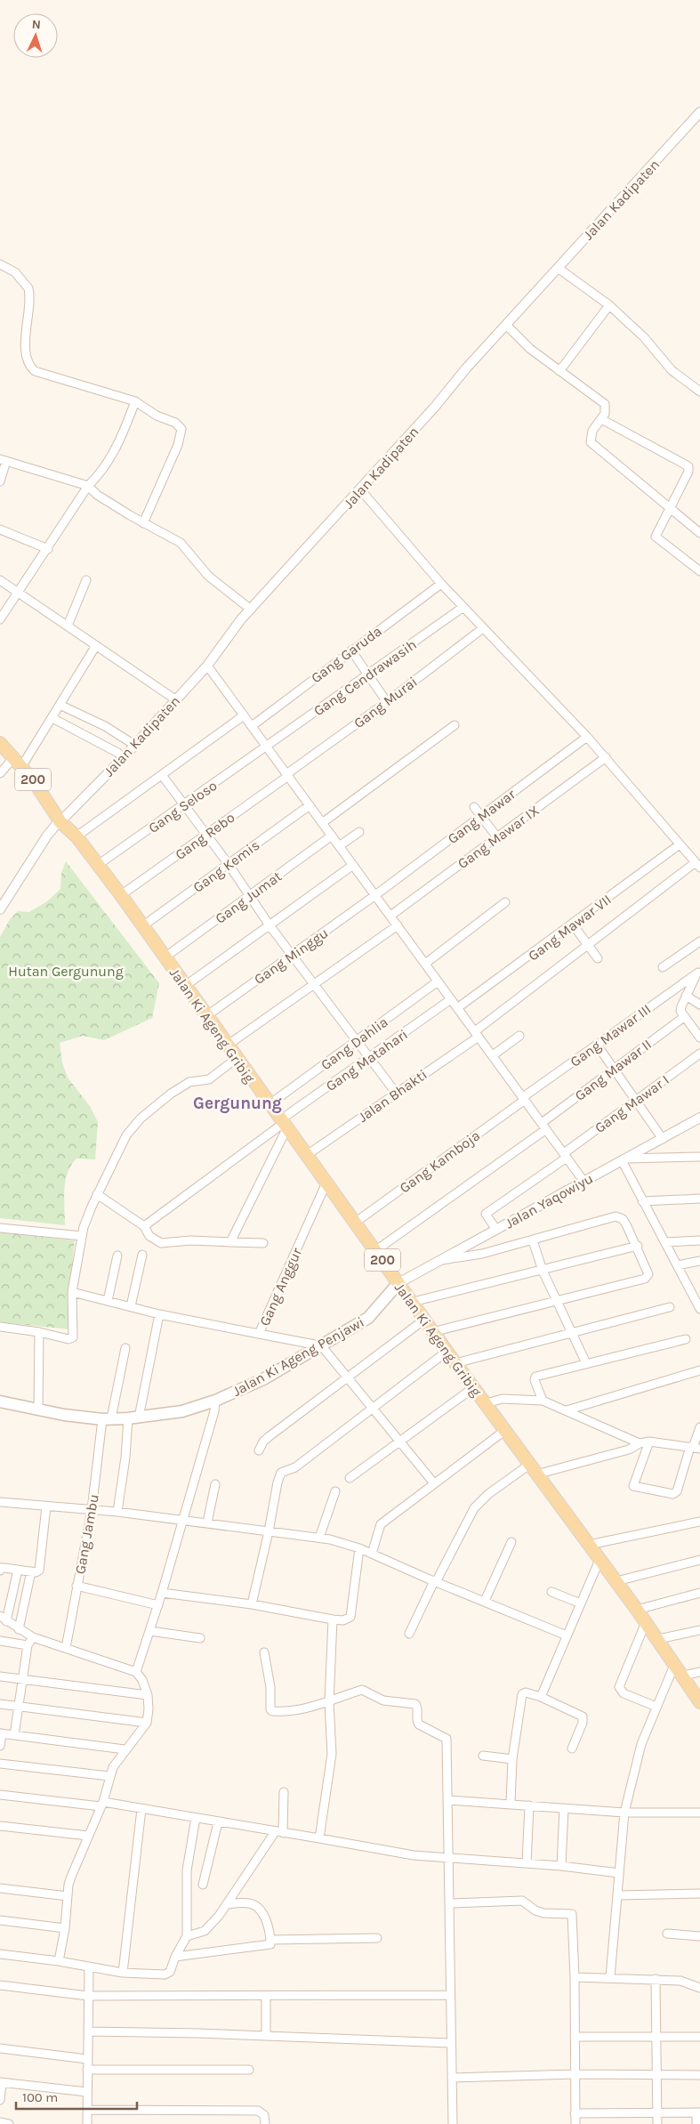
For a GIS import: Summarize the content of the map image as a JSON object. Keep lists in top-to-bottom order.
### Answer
{
  "streets": {
    "main road": ["200", "Jalan Ki Ageng Gribig", "Jalan Ki Ageng Penjawi"],
    "street": [
      "Jalan Kadipaten",
      "Gang Garuda",
      "Gang Cendrawasih",
      "Gang Murai",
      "Gang Seloso",
      "Gang Mawar",
      "Gang Rebo",
      "Gang Mawar IX",
      "Gang Kemis",
      "Gang Jumat",
      "Gang Mawar VII",
      "Gang Minggu",
      "Gang Mawar III",
      "Gang Dahlia",
      "Gang Matahari",
      "Gang Mawar II",
      "Jalan Bhakti",
      "Gang Mawar I",
      "Gang Kamboja",
      "Jalan Yaqowiyu",
      "Gang Anggur",
      "Gang Jambu"
    ]
  },
  "crossings": [
    ["Jalan Kadipaten", "Jalan Ki Ageng Gribig"],
    ["Gang Cendrawasih", "Gang Seloso"],
    ["Gang Murai", "Gang Rebo"],
    ["Gang Seloso", "Jalan Ki Ageng Gribig"],
    ["Gang Mawar", "Gang Minggu"],
    ["Gang Rebo", "Jalan Ki Ageng Gribig"],
    ["Gang Kemis", "Jalan Ki Ageng Gribig"],
    ["Gang Jumat", "Jalan Ki Ageng Gribig"],
    ["Gang Minggu", "Jalan Ki Ageng Gribig"],
    ["Jalan Ki Ageng Gribig", "Gang Dahlia"],
    ["Jalan Ki Ageng Gribig", "Gang Matahari"],
    ["Jalan Ki Ageng Gribig", "Gang Mawar II"],
    ["Jalan Ki Ageng Gribig", "Jalan Bhakti"],
    ["Jalan Ki Ageng Gribig", "Gang Kamboja"],
    ["Jalan Ki Ageng Gribig", "Jalan Yaqowiyu"],
    ["Jalan Ki Ageng Gribig", "Gang Anggur"],
    ["Jalan Ki Ageng Gribig", "Jalan Ki Ageng Penjawi"],
    ["Gang Mawar III", "Gang Kamboja"],
    ["Gang Mawar I", "Jalan Yaqowiyu"],
    ["Jalan Yaqowiyu", "Jalan Ki Ageng Penjawi"],
    ["Gang Anggur", "Jalan Ki Ageng Penjawi"],
    ["Jalan Ki Ageng Penjawi", "Gang Jambu"]
  ],
  "districts": ["Gergunung"],
  "parks": ["Hutan Gergunung"],
  "scale_bar": "100 m",
  "north": "top"
}
